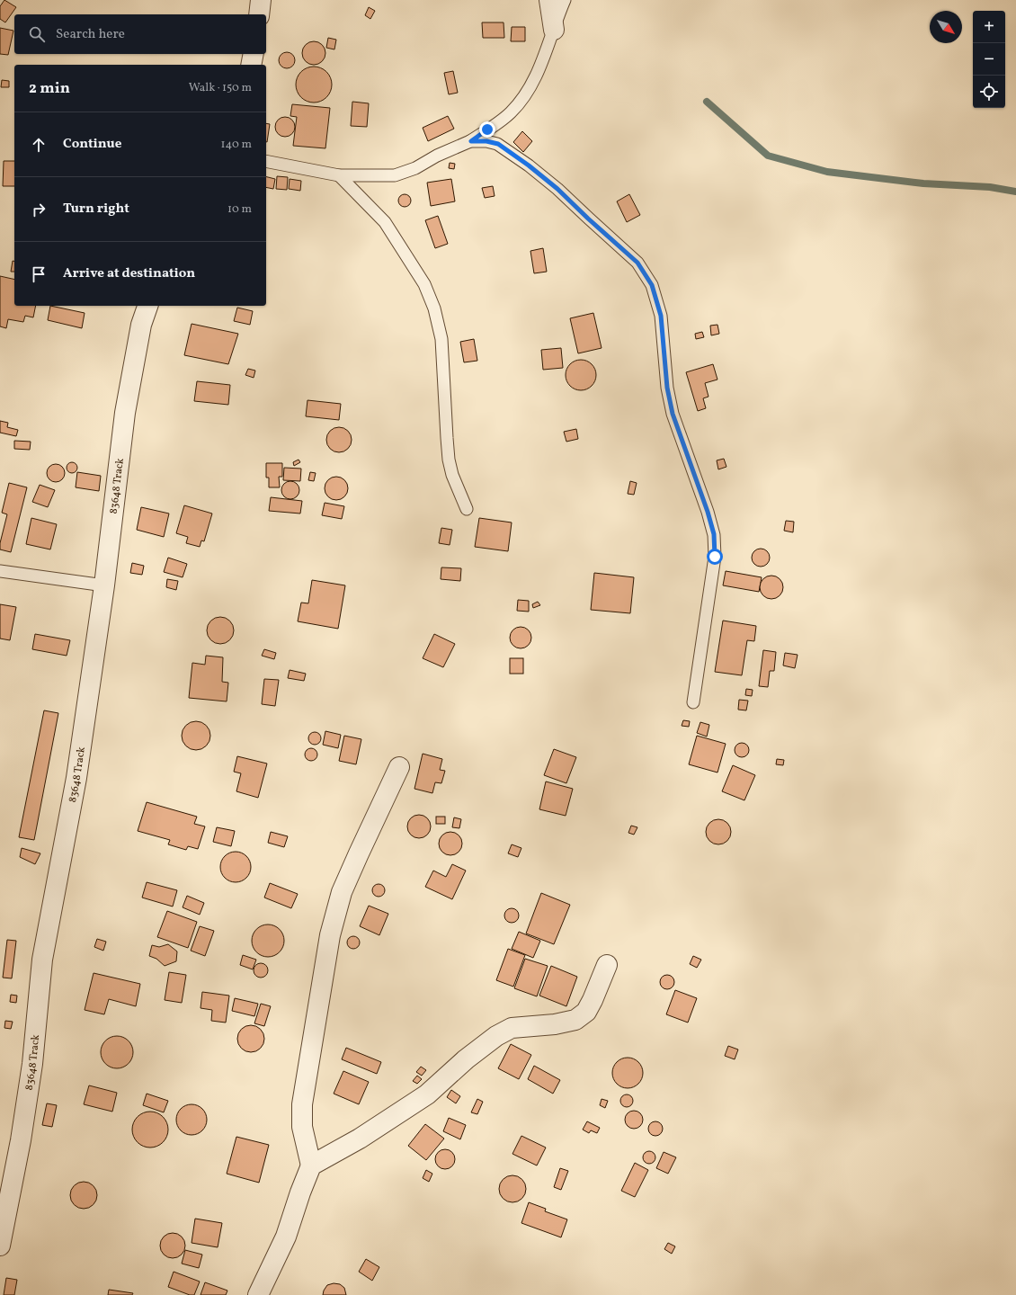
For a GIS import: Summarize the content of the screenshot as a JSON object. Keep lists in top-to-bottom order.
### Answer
{
  "streets": {
    "street": ["83648 Track"]
  },
  "north": "bottom right",
  "page": {
    "map_buttons": ["+", "−"],
    "search": "Search here",
    "heading": ["2 min", "Walk · 150 m"],
    "list": [
      ["Continue", "140 m"],
      ["Turn right", "10 m"],
      "Arrive at destination"
    ]
  }
}
